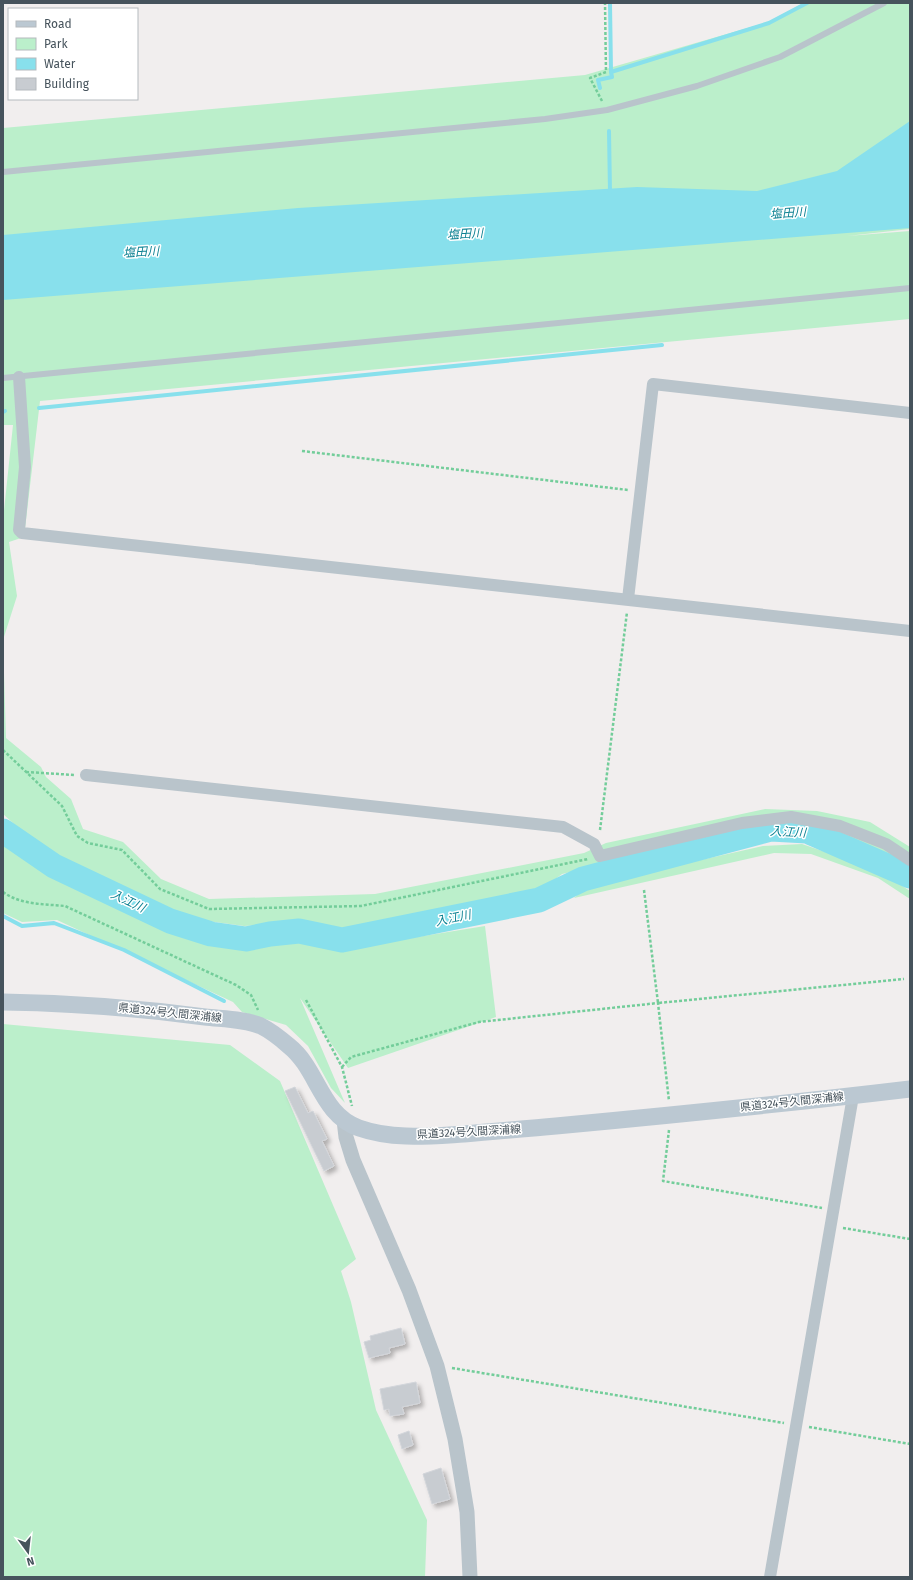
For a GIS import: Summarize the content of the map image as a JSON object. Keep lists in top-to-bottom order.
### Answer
{
  "streets": {
    "main road": ["県道324号久間深浦線"]
  },
  "water": ["塩田川", "入江川"],
  "legend": [
    "Road",
    "Park",
    "Water",
    "Building"
  ],
  "north": "bottom"
}
